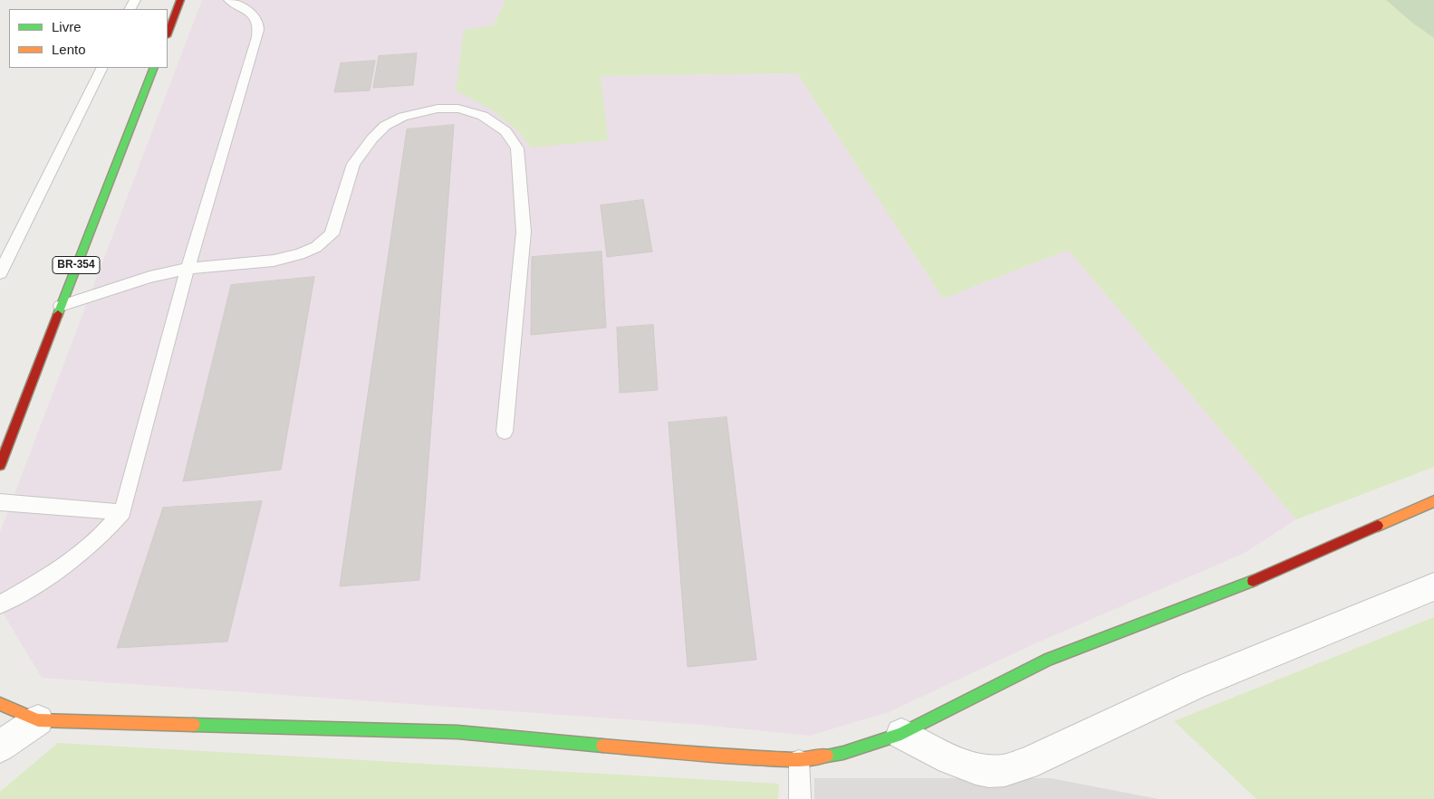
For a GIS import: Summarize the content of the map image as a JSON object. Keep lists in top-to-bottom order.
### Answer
{
  "streets": {
    "street": ["BR-354"]
  },
  "legend": ["Livre", "Lento"]
}
